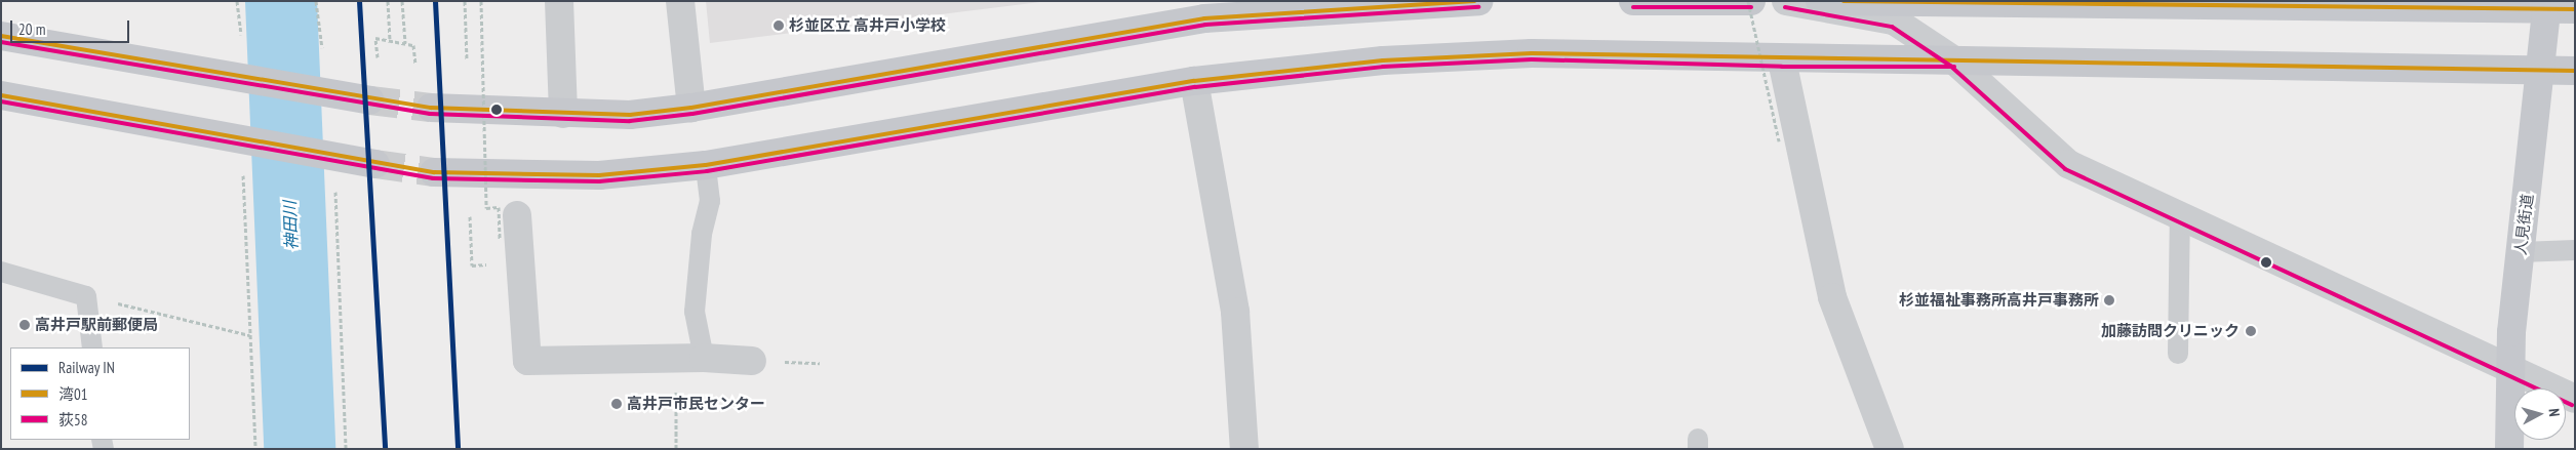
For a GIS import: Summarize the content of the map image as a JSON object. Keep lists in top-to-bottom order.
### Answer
{
  "streets": {
    "main road": ["人見街道"]
  },
  "water": ["神田川"],
  "places": [
    "杉並区立 高井戸小学校",
    "杉並福祉事務所高井戸事務所",
    "高井戸駅前郵便局",
    "加藤訪問クリニック",
    "高井戸市民センター"
  ],
  "lines": ["rail line IN", "transit line 湾01", "transit line 荻58"],
  "legend": ["Railway IN", "湾01", "荻58"],
  "scale_bar": "20 m",
  "north": "right"
}
